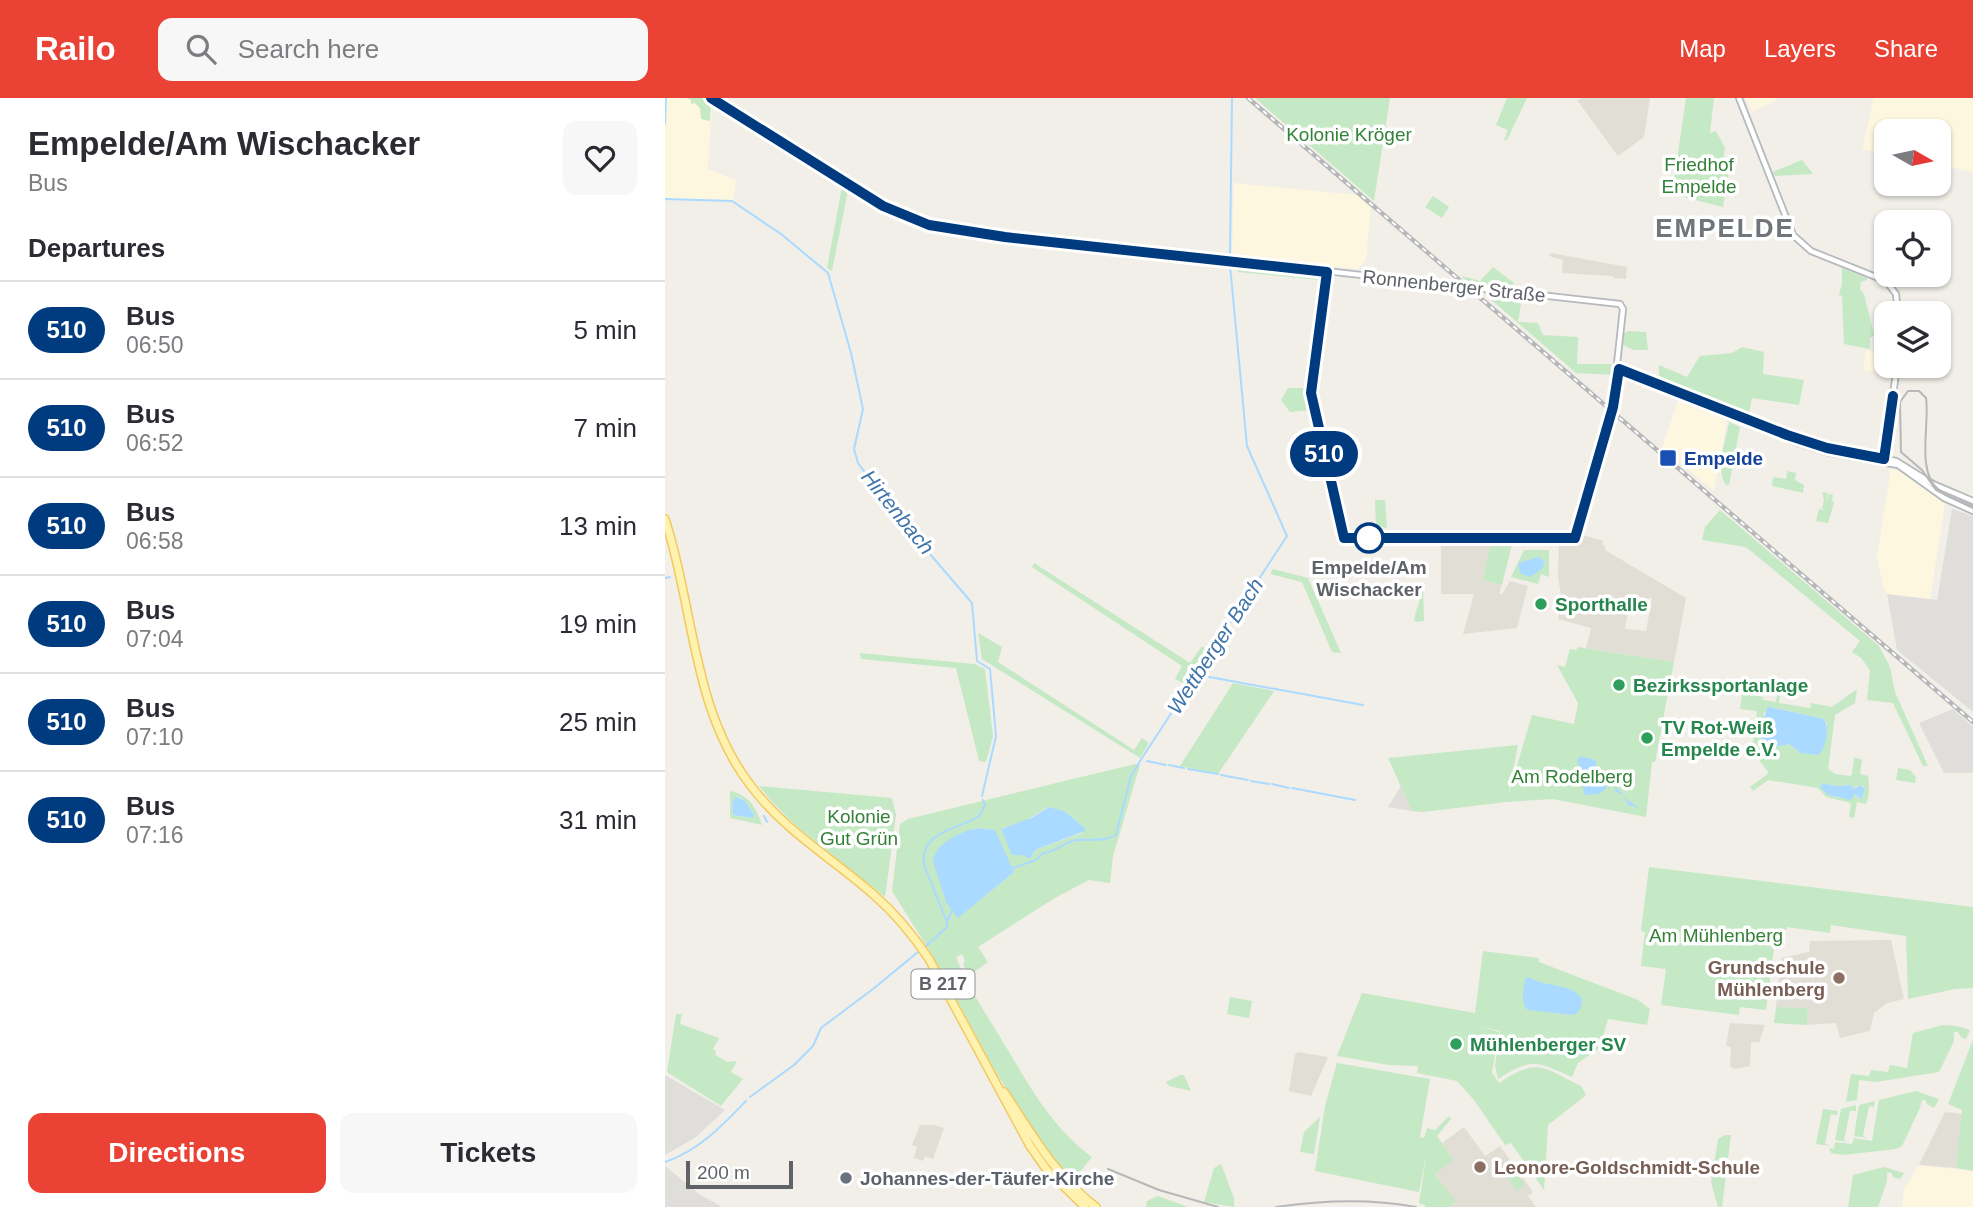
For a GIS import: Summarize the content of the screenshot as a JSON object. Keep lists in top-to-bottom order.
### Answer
{
  "streets": {
    "main road": ["B 217"],
    "street": ["Ronnenberger Straße"]
  },
  "districts": ["EMPELDE"],
  "water": ["Hirtenbach", "Wettberger Bach"],
  "parks": [
    "Kolonie Kröger",
    "Friedhof Empelde",
    "Am Rodelberg",
    "Kolonie Gut Grün",
    "Am Mühlenberg"
  ],
  "places": {
    "transit": ["Empelde"],
    "other": [
      "Empelde/Am Wischacker",
      "Sporthalle",
      "Bezirkssportanlage",
      "TV Rot-Weiß Empelde e.V.",
      "Grundschule Mühlenberg",
      "Mühlenberger SV",
      "Leonore-Goldschmidt-Schule",
      "Johannes-der-Täufer-Kirche"
    ]
  },
  "lines": ["bus line 510"],
  "scale_bar": "200 m",
  "north": "right",
  "page": {
    "header": "Railo",
    "search": "Search here",
    "nav": ["Map", "Layers", "Share"],
    "heading": [
      ["Empelde/Am Wischacker", "Bus"],
      "Departures"
    ],
    "on_map": "510",
    "list": [
      {
        "mark": "510",
        "name": "Bus",
        "note": "06:50",
        "value": "5 min"
      },
      {
        "mark": "510",
        "name": "Bus",
        "note": "06:52",
        "value": "7 min"
      },
      {
        "mark": "510",
        "name": "Bus",
        "note": "06:58",
        "value": "13 min"
      },
      {
        "mark": "510",
        "name": "Bus",
        "note": "07:04",
        "value": "19 min"
      },
      {
        "mark": "510",
        "name": "Bus",
        "note": "07:10",
        "value": "25 min"
      },
      {
        "mark": "510",
        "name": "Bus",
        "note": "07:16",
        "value": "31 min"
      }
    ],
    "buttons": ["Directions", "Tickets"],
    "scale": "200 m"
  }
}
